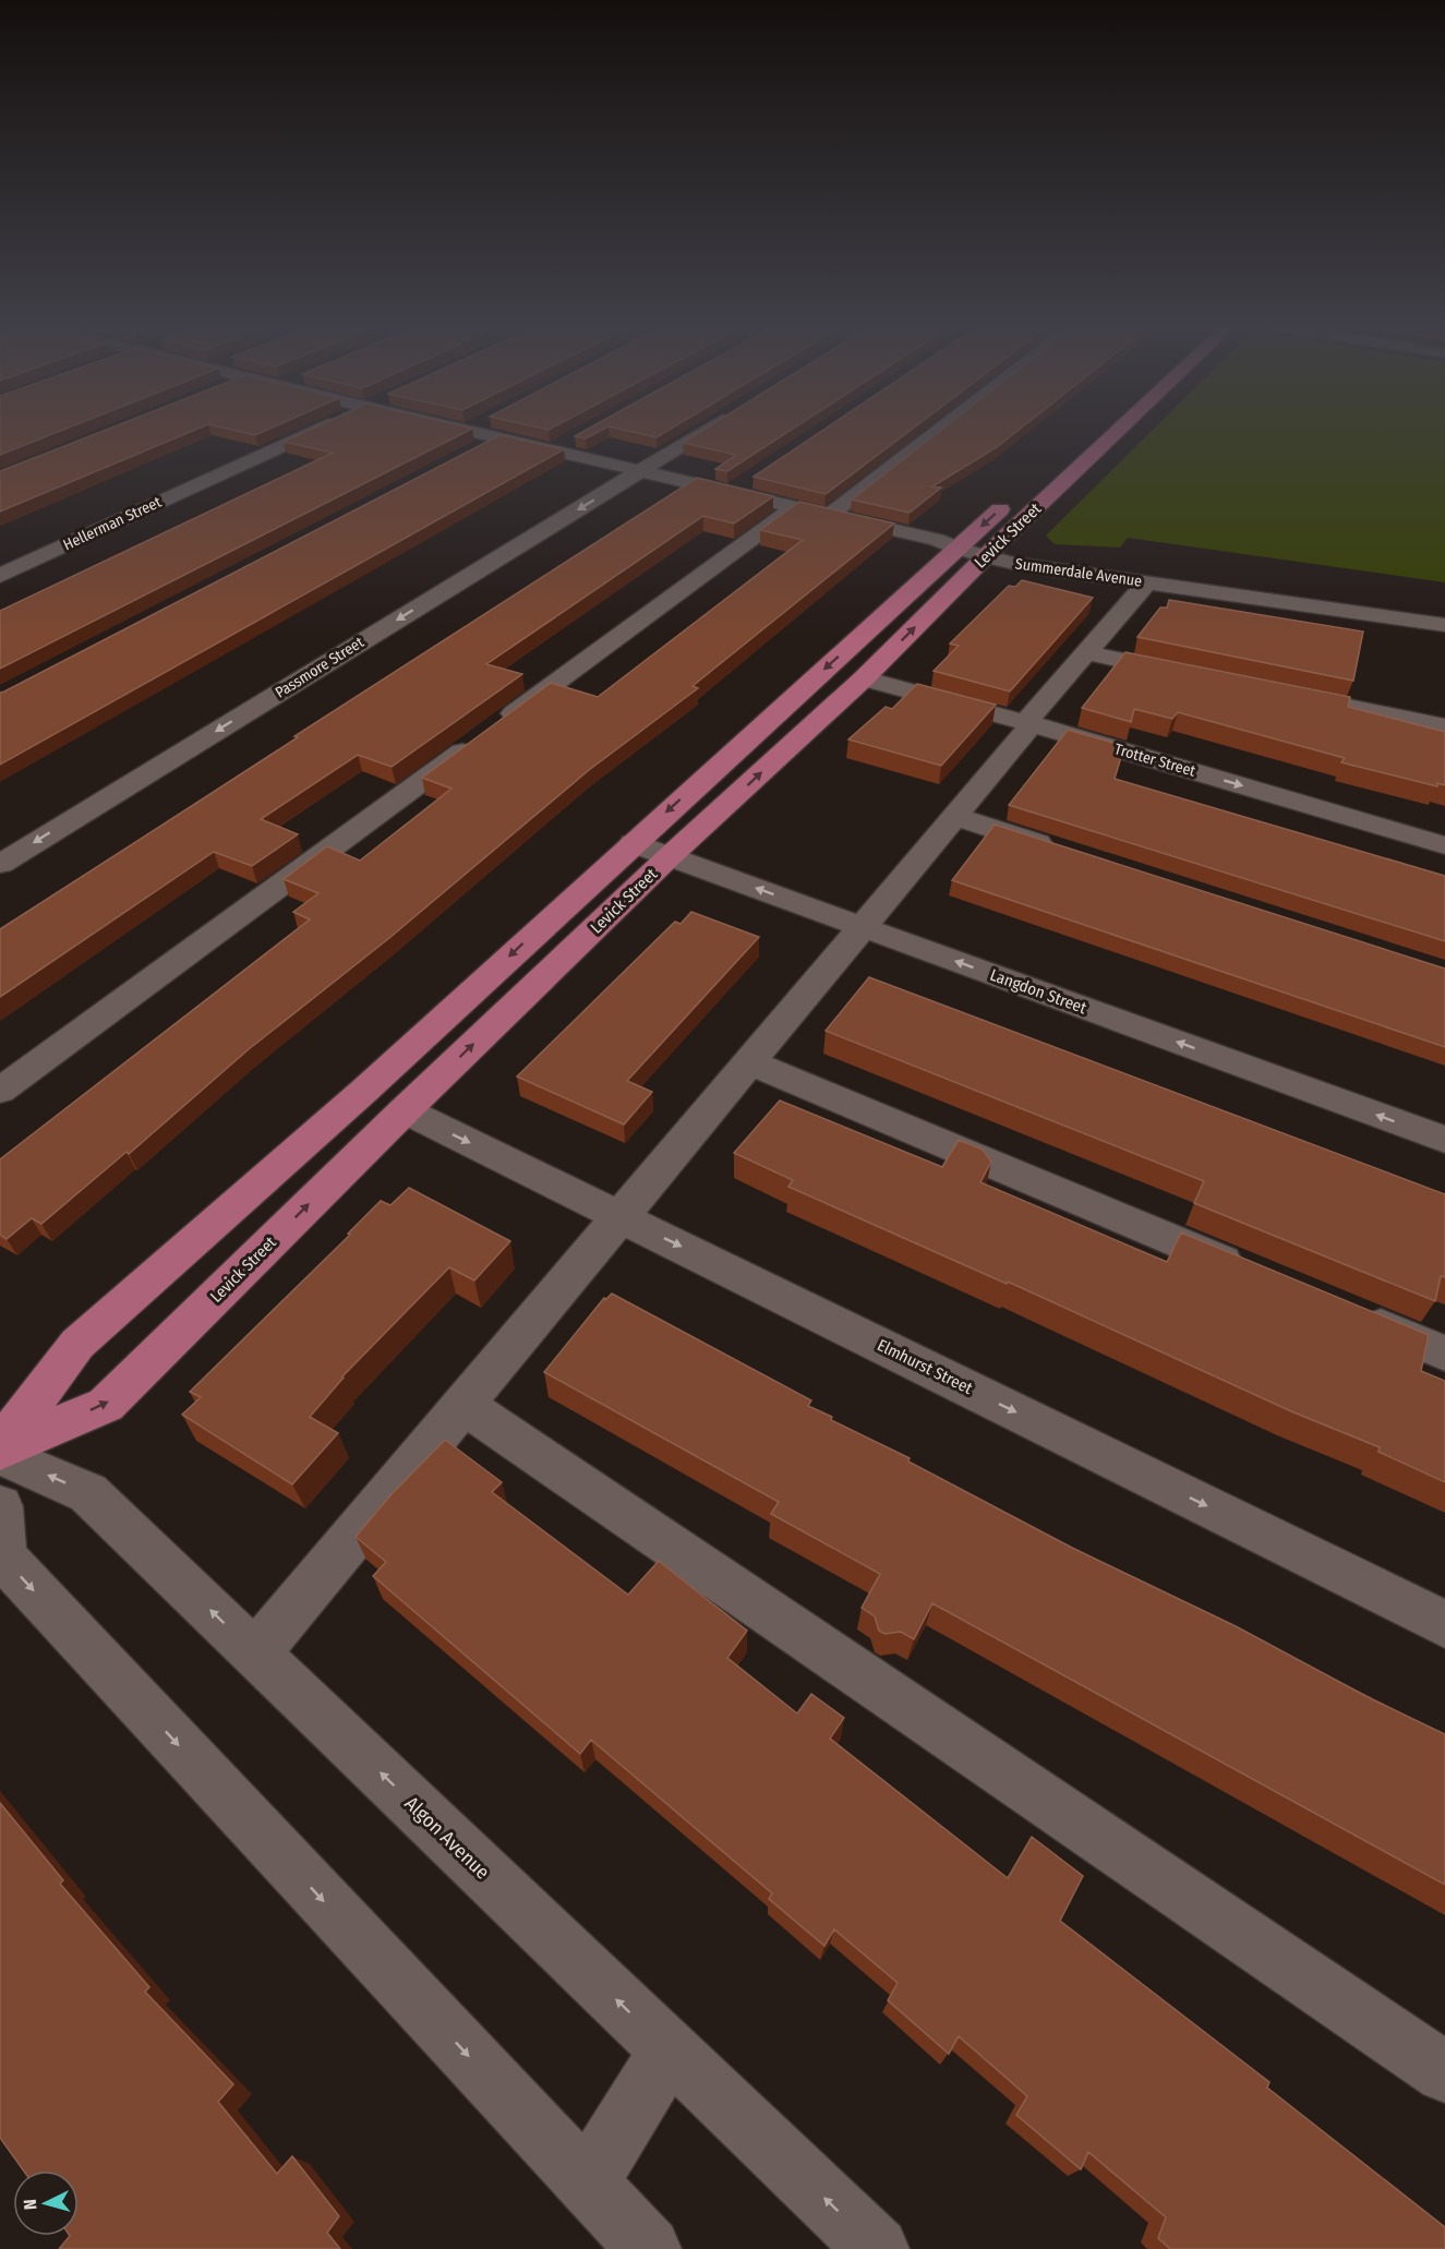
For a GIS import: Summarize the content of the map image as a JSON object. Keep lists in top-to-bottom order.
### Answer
{
  "streets": {
    "main road": ["Levick Street"],
    "street": [
      "Hellerman Street",
      "Summerdale Avenue",
      "Passmore Street",
      "Trotter Street",
      "Langdon Street",
      "Elmhurst Street",
      "Algon Avenue"
    ]
  },
  "crossings": [
    ["Levick Street", "Summerdale Avenue"],
    ["Levick Street", "Trotter Street"],
    ["Levick Street", "Langdon Street"],
    ["Levick Street", "Elmhurst Street"],
    ["Levick Street", "Algon Avenue"],
    ["Summerdale Avenue", "Passmore Street"]
  ],
  "north": "left"
}
